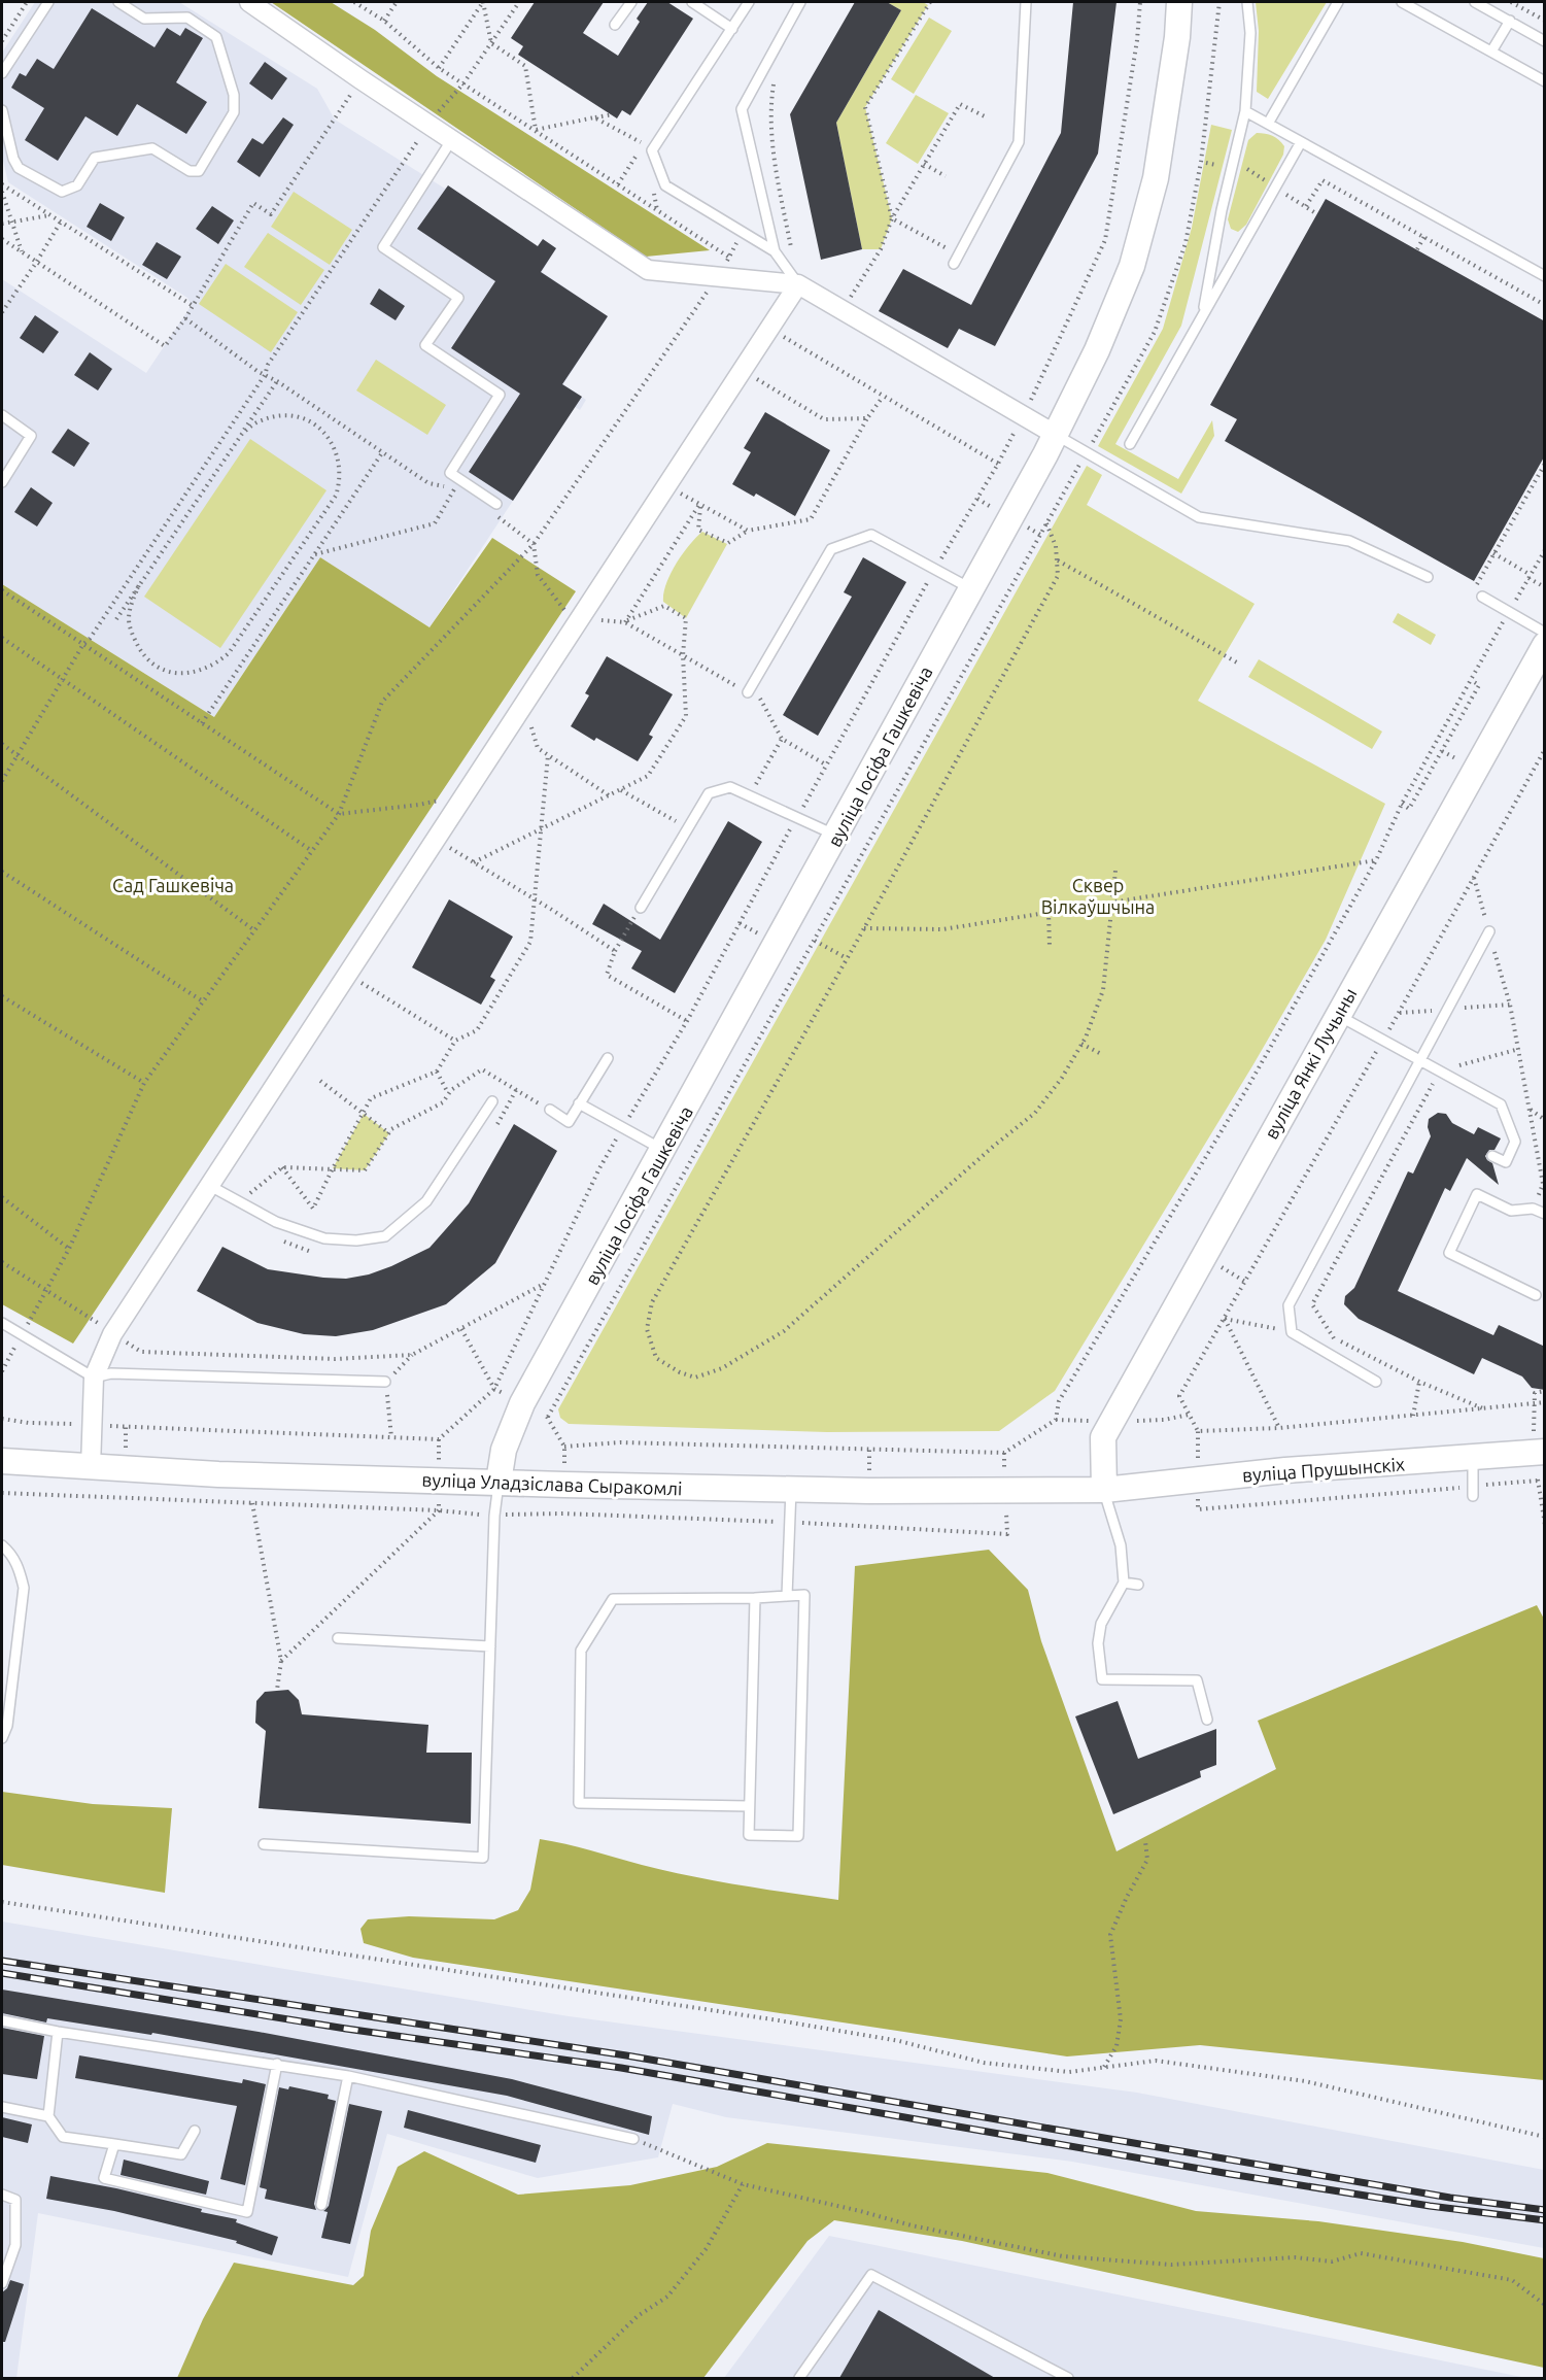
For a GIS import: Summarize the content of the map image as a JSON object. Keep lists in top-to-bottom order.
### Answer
{
  "streets": {
    "street": [
      "вуліца Іосіфа Гашкевіча",
      "вуліца Янкі Лучыны",
      "вуліца Прушынскіх",
      "вуліца Уладзіслава Сыракомлі"
    ]
  },
  "crossings": [
    ["вуліца Іосіфа Гашкевіча", "вуліца Уладзіслава Сыракомлі"],
    ["вуліца Янкі Лучыны", "вуліца Прушынскіх"],
    ["вуліца Янкі Лучыны", "вуліца Уладзіслава Сыракомлі"],
    ["вуліца Прушынскіх", "вуліца Уладзіслава Сыракомлі"]
  ],
  "parks": ["Сад Гашкевіча", "Сквер Вілкаўшчына"]
}
